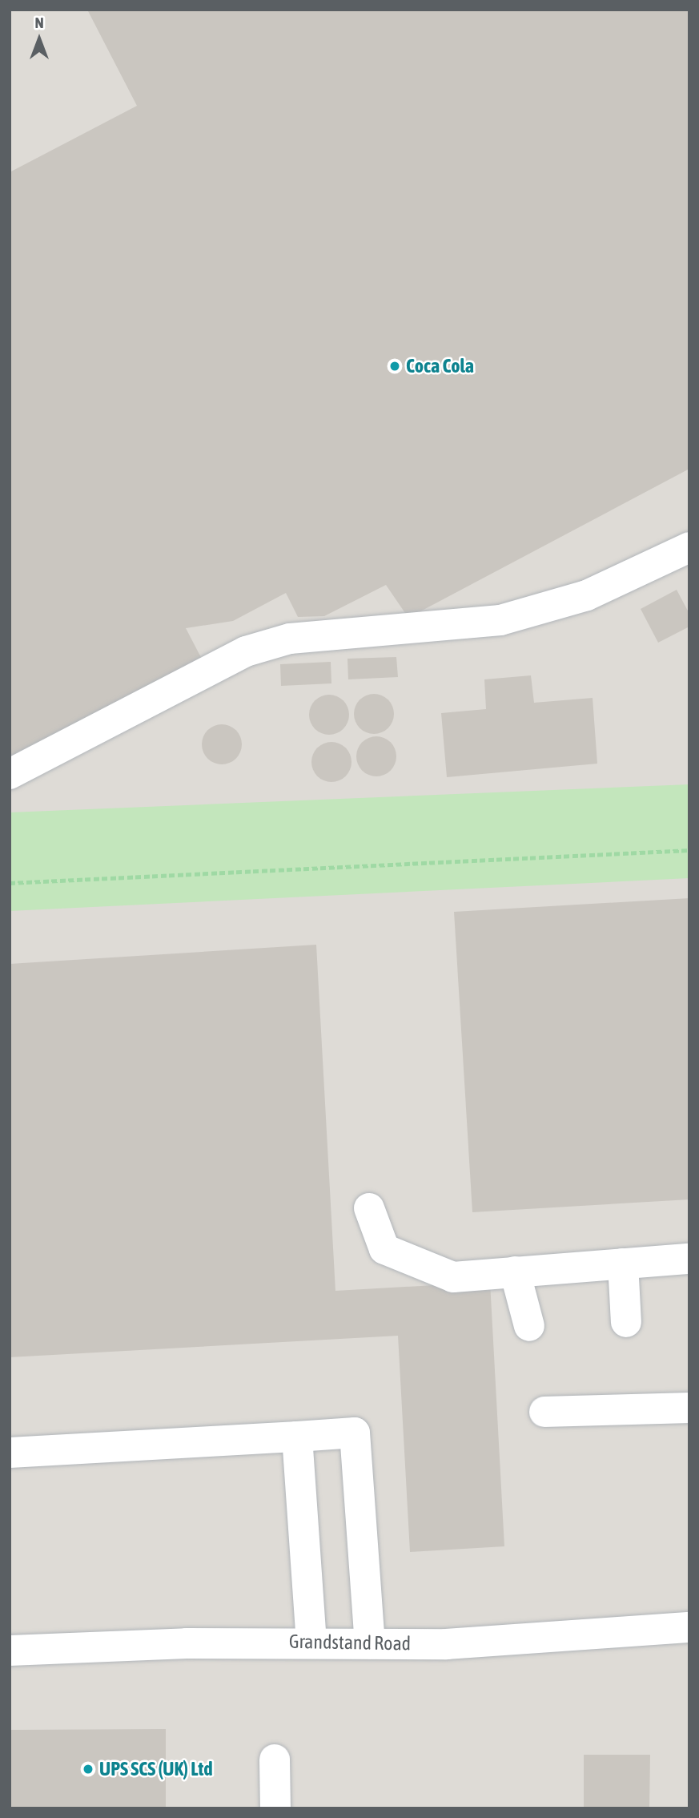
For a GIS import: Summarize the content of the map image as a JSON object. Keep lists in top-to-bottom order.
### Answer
{
  "streets": {
    "street": ["Grandstand Road"]
  },
  "places": ["Coca Cola", "UPS SCS (UK) Ltd"],
  "north": "top"
}
